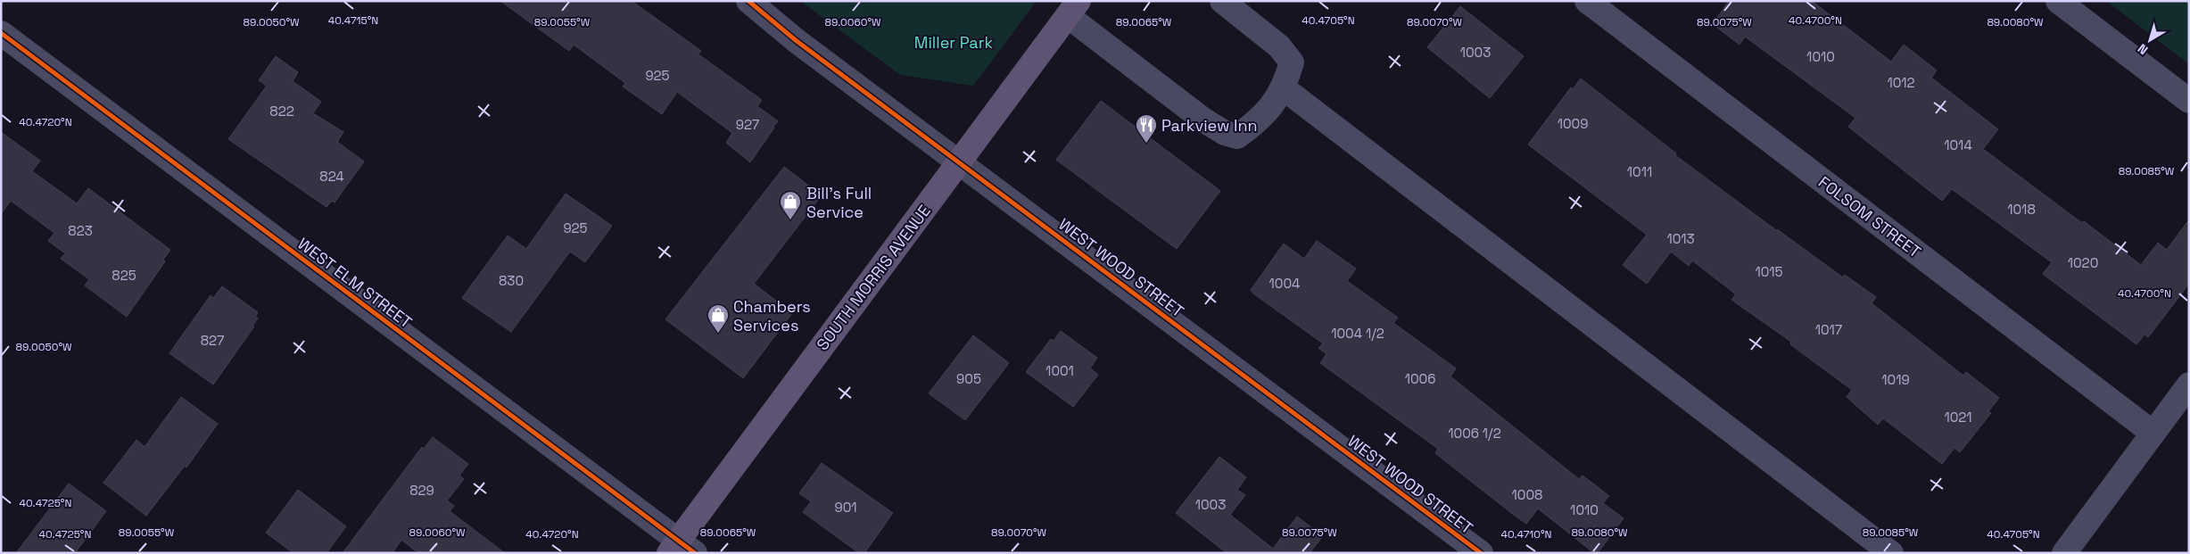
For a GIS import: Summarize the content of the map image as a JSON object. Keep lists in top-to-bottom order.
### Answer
{
  "streets": {
    "main road": ["SOUTH MORRIS AVENUE"],
    "street": ["FOLSOM STREET", "WEST WOOD STREET", "WEST ELM STREET"]
  },
  "crossings": [
    ["WEST WOOD STREET", "SOUTH MORRIS AVENUE"],
    ["SOUTH MORRIS AVENUE", "WEST ELM STREET"]
  ],
  "parks": ["Miller Park"],
  "places": {
    "restaurant": ["Parkview Inn"],
    "shop": ["Bill's Full Service", "Chambers Services"]
  },
  "house_numbers": [
    "1003",
    "1010",
    "925",
    "1012",
    "822",
    "1009",
    "927",
    "1014",
    "1011",
    "824",
    "1018",
    "925",
    "823",
    "1013",
    "1020",
    "1015",
    "825",
    "830",
    "1004",
    "1017",
    "1004 1/2",
    "827",
    "1001",
    "905",
    "1006",
    "1019",
    "1021",
    "1006 1/2",
    "829",
    "1008",
    "1003",
    "901",
    "1010"
  ],
  "north": "bottom left",
  "coordinates": [
    "40.4700°N",
    "40.4715°N",
    "40.4705°N",
    "89.0050°W",
    "89.0055°W",
    "89.0060°W",
    "89.0065°W",
    "89.0070°W",
    "89.0075°W",
    "89.0080°W",
    "40.4720°N",
    "89.0085°W",
    "40.4725°N",
    "40.4710°N"
  ]
}
